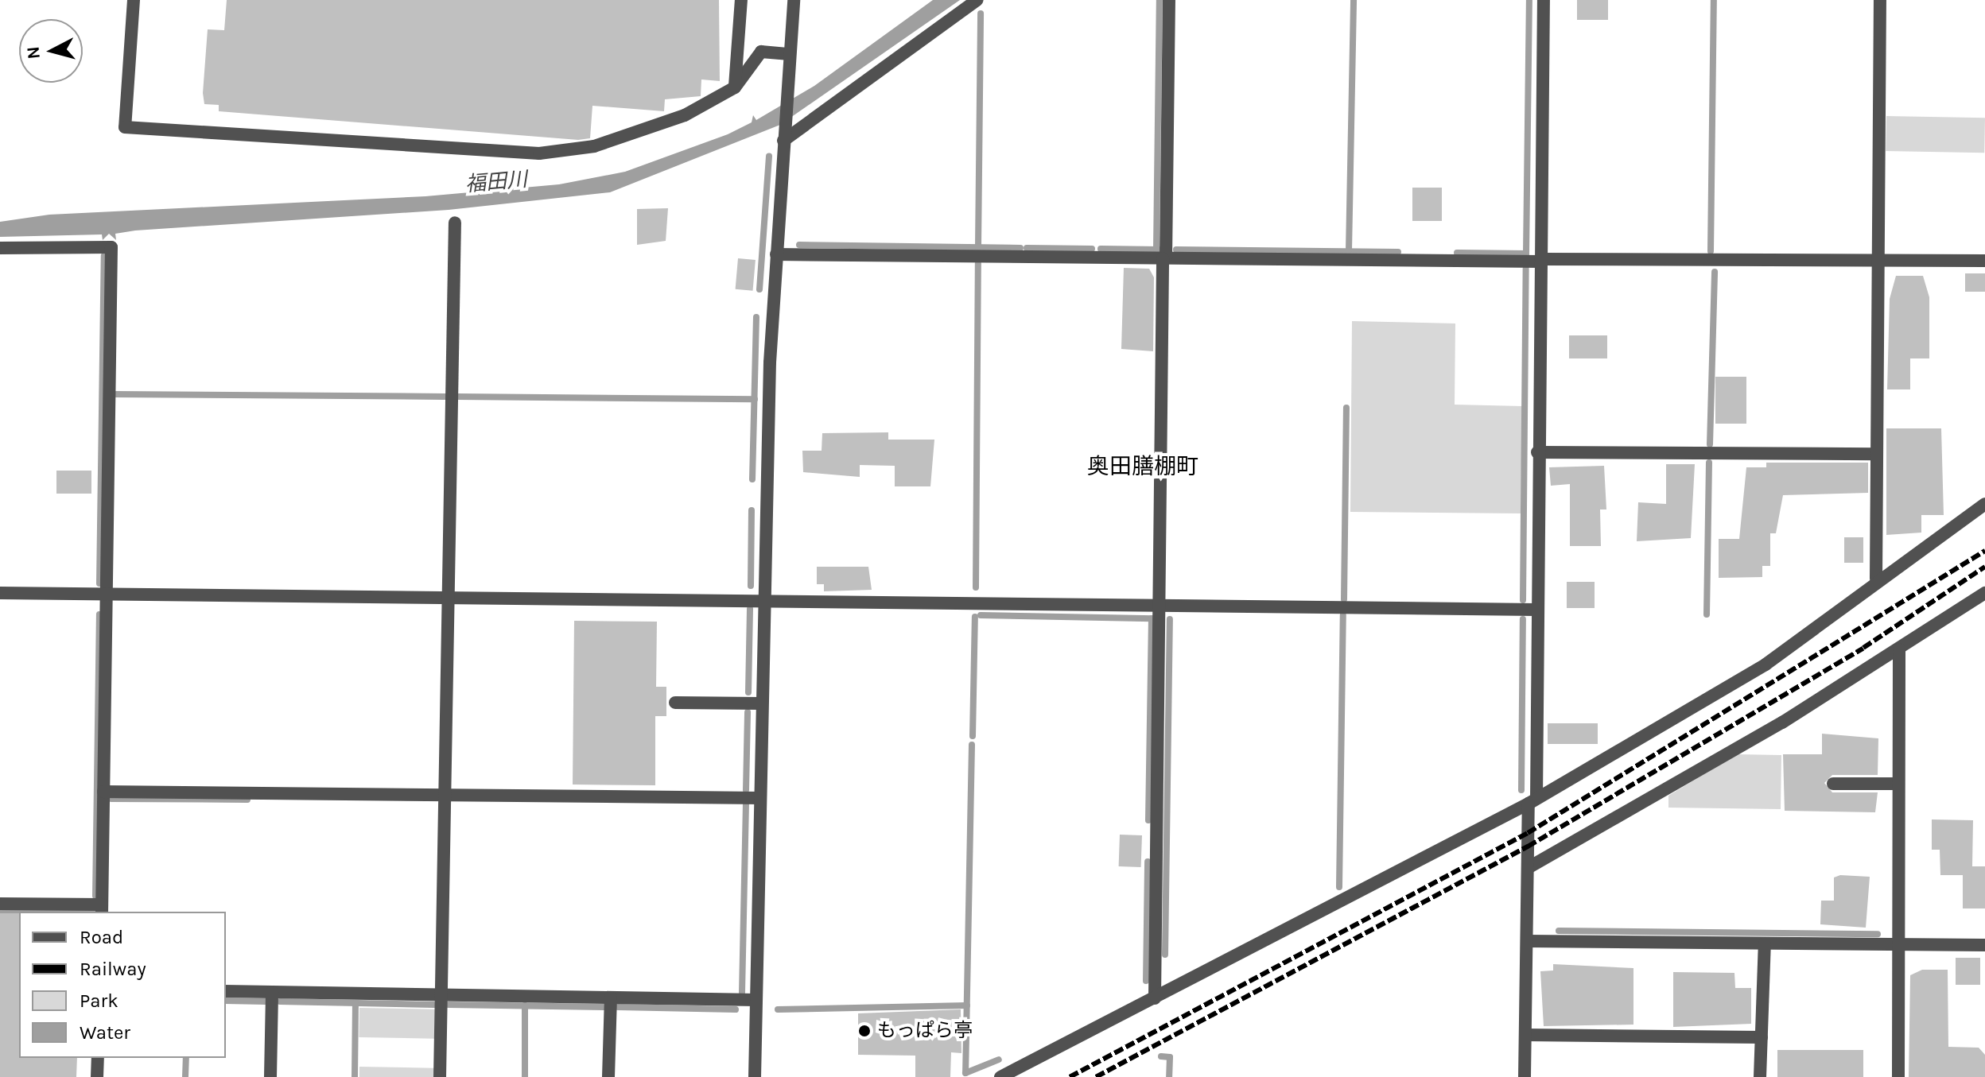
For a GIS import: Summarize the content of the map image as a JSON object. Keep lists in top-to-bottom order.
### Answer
{
  "districts": ["奥田膳棚町"],
  "water": ["福田川"],
  "places": ["もっぱら亭"],
  "legend": [
    "Road",
    "Railway",
    "Park",
    "Water"
  ],
  "north": "left"
}
